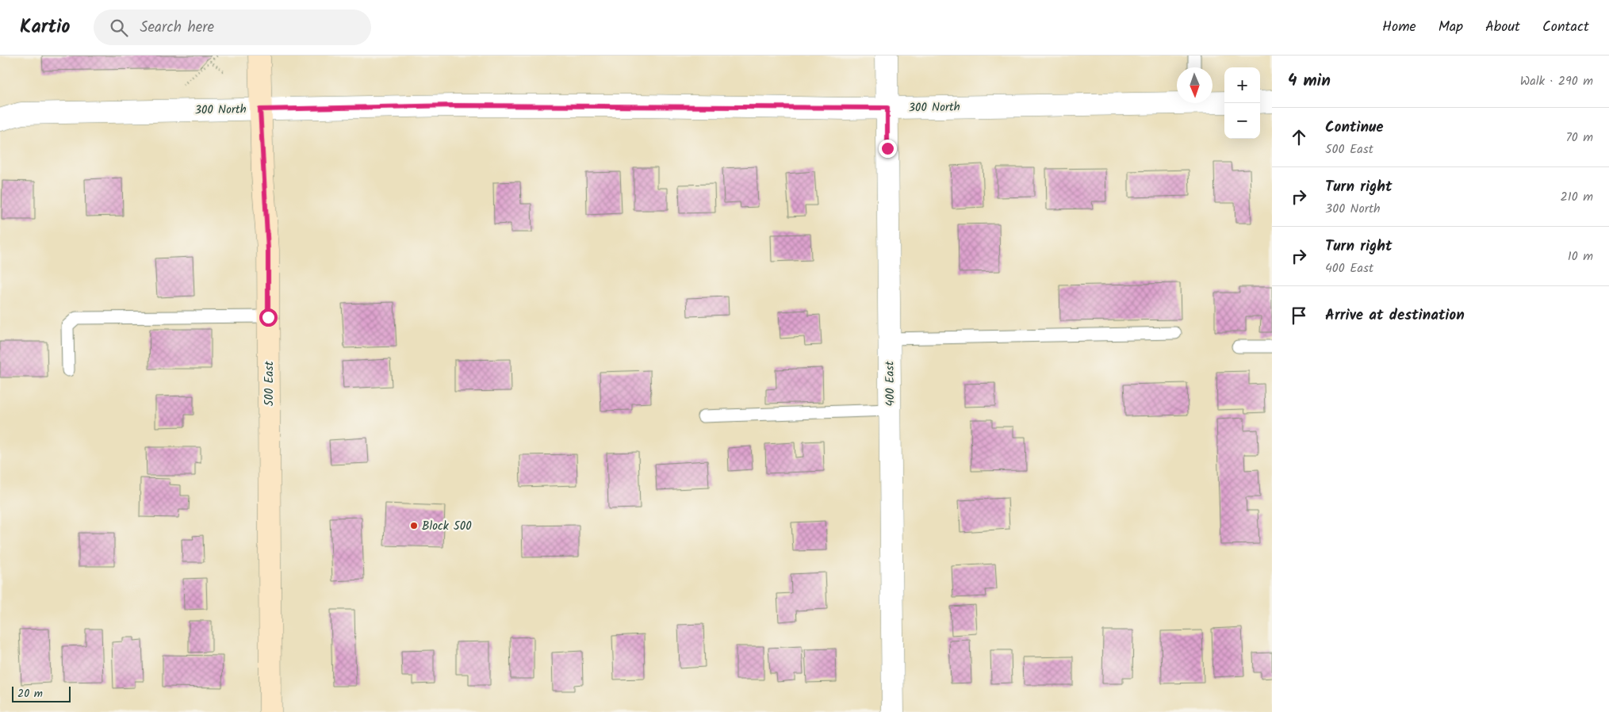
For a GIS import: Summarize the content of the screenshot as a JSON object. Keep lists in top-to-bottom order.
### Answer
{
  "streets": {
    "street": ["300 North", "500 East", "400 East"]
  },
  "crossings": [
    ["300 North", "500 East"],
    ["300 North", "400 East"]
  ],
  "places": ["Block 500"],
  "scale_bar": "20 m",
  "north": "bottom",
  "page": {
    "header": "Kartio",
    "search": "Search here",
    "nav": [
      "Home",
      "Map",
      "About",
      "Contact"
    ],
    "heading": ["4 min", "Walk · 290 m"],
    "map_buttons": ["+", "−"],
    "list": [
      ["Continue", "500 East", "70 m"],
      ["Turn right", "300 North", "210 m"],
      ["Turn right", "400 East", "10 m"],
      "Arrive at destination"
    ],
    "scale": "20 m"
  }
}
